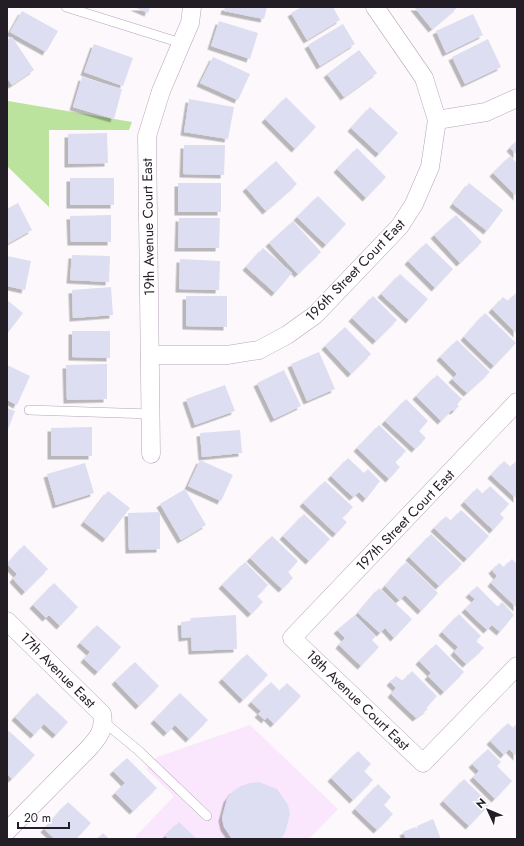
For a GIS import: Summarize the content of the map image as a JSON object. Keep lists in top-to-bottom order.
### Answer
{
  "streets": {
    "street": [
      "19th Avenue Court East",
      "196th Street Court East",
      "197th Street Court East",
      "17th Avenue East",
      "18th Avenue Court East"
    ]
  },
  "crossings": [
    ["19th Avenue Court East", "196th Street Court East"],
    ["197th Street Court East", "18th Avenue Court East"]
  ],
  "scale_bar": "20 m",
  "north": "top left"
}
